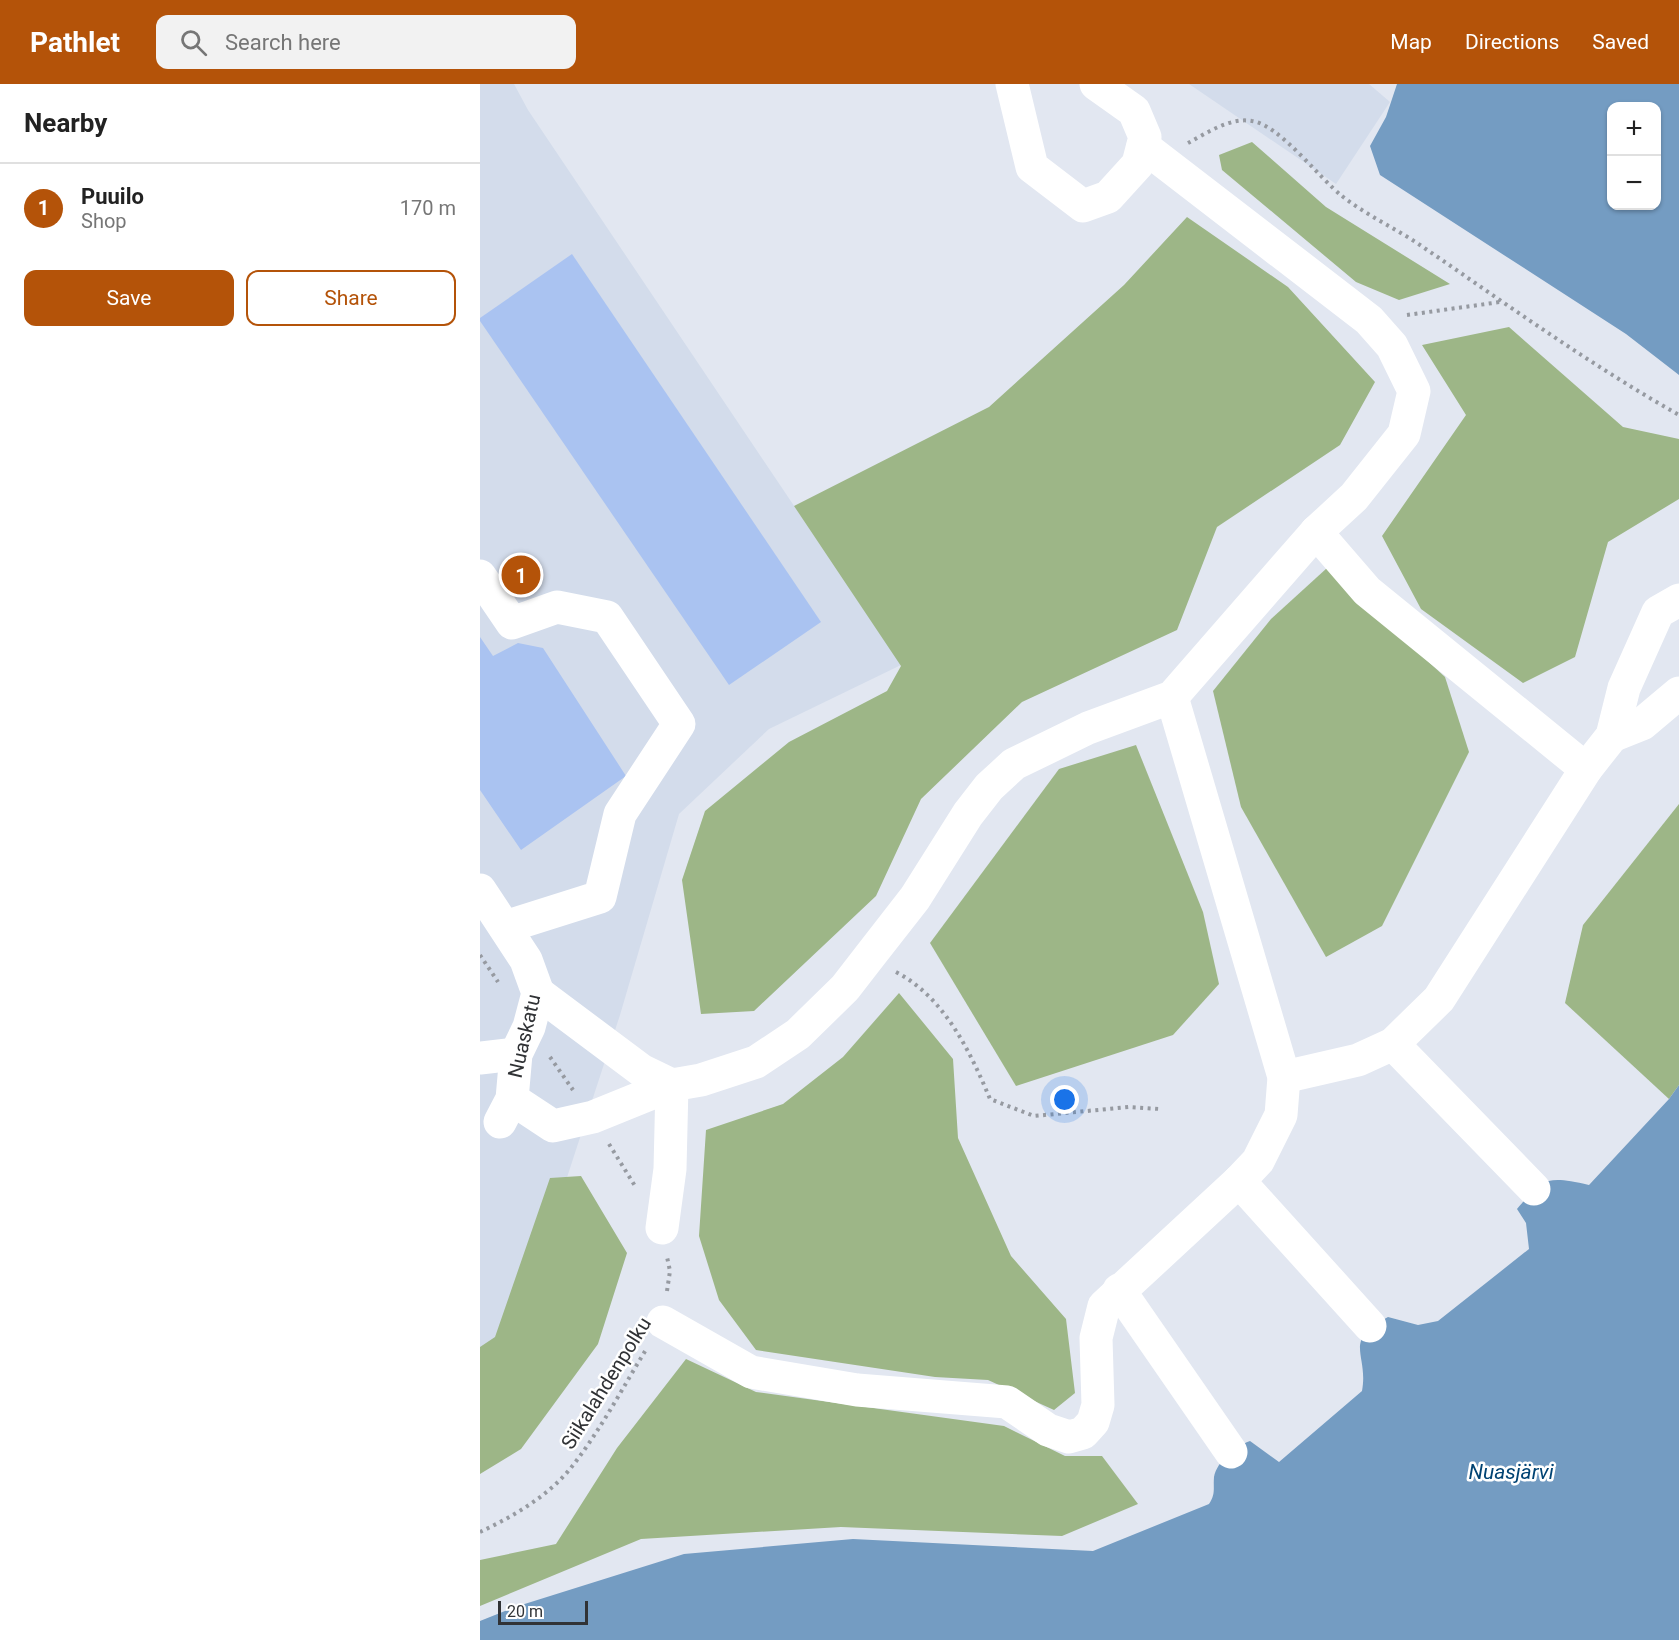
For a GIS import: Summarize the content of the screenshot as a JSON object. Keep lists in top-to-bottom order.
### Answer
{
  "streets": {
    "street": ["Nuaskatu"],
    "path": ["Siikalahdenpolku"]
  },
  "water": ["Nuasjärvi"],
  "scale_bar": "20 m",
  "page": {
    "header": "Pathlet",
    "search": "Search here",
    "nav": ["Map", "Directions", "Saved"],
    "heading": "Nearby",
    "map_buttons": ["+", "−"],
    "list": [
      {
        "mark": "1",
        "name": "Puuilo",
        "note": "Shop",
        "value": "170 m"
      }
    ],
    "buttons": ["Save", "Share"],
    "pins": "1",
    "scale": "20 m"
  }
}
